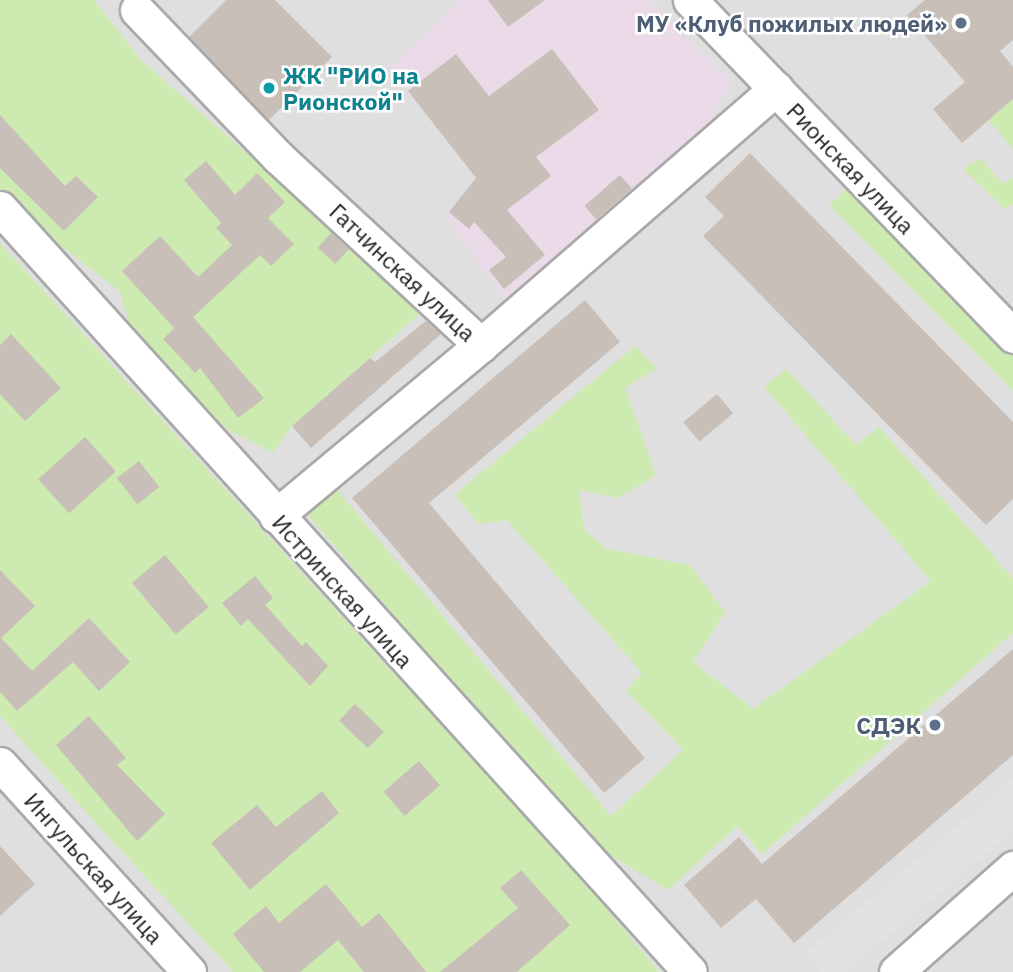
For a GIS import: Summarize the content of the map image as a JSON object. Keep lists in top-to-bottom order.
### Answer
{
  "streets": {
    "street": [
      "Рионская улица",
      "Гатчинская улица",
      "Истринская улица",
      "Ингульская улица"
    ]
  },
  "crossings": [
    ["Гатчинская улица", "Истринская улица"]
  ],
  "places": ["МУ «Клуб пожилых людей»", "ЖК \"РИО на Рионской\"", "СДЭК"]
}
